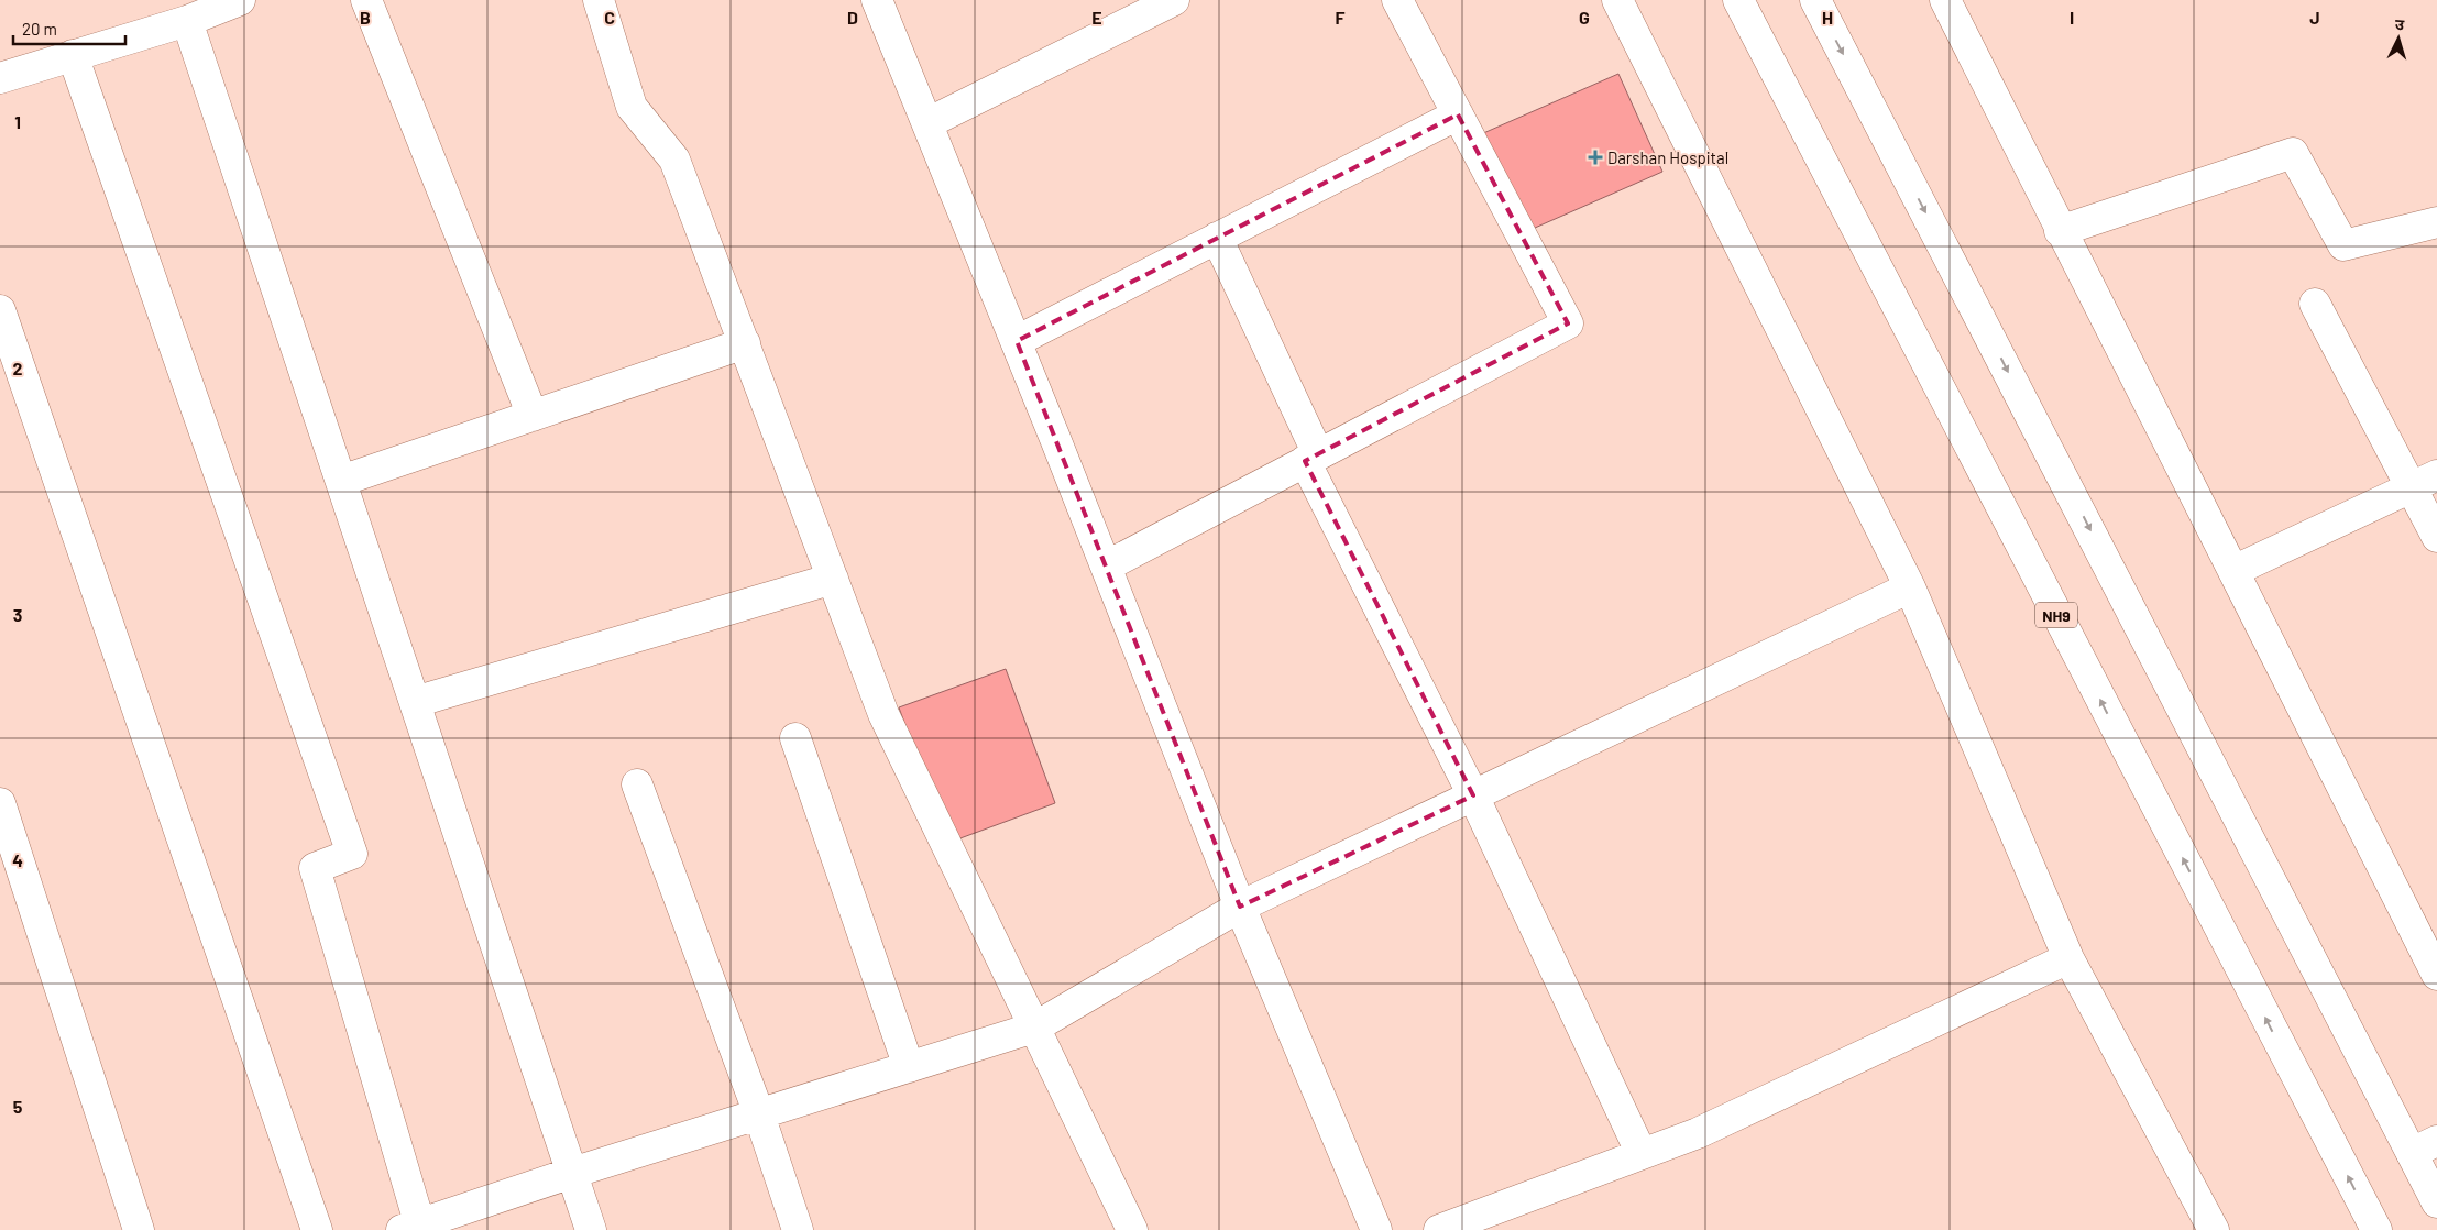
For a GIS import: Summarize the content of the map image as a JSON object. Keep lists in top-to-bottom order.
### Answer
{
  "streets": {
    "main road": ["NH9"]
  },
  "places": {
    "health": ["Darshan Hospital"]
  },
  "scale_bar": "20 m",
  "north": "top",
  "grid": {
    "columns": [
      "B",
      "C",
      "D",
      "E",
      "F",
      "G",
      "H",
      "I",
      "J"
    ],
    "rows": [
      "1",
      "2",
      "3",
      "4",
      "5"
    ]
  }
}
